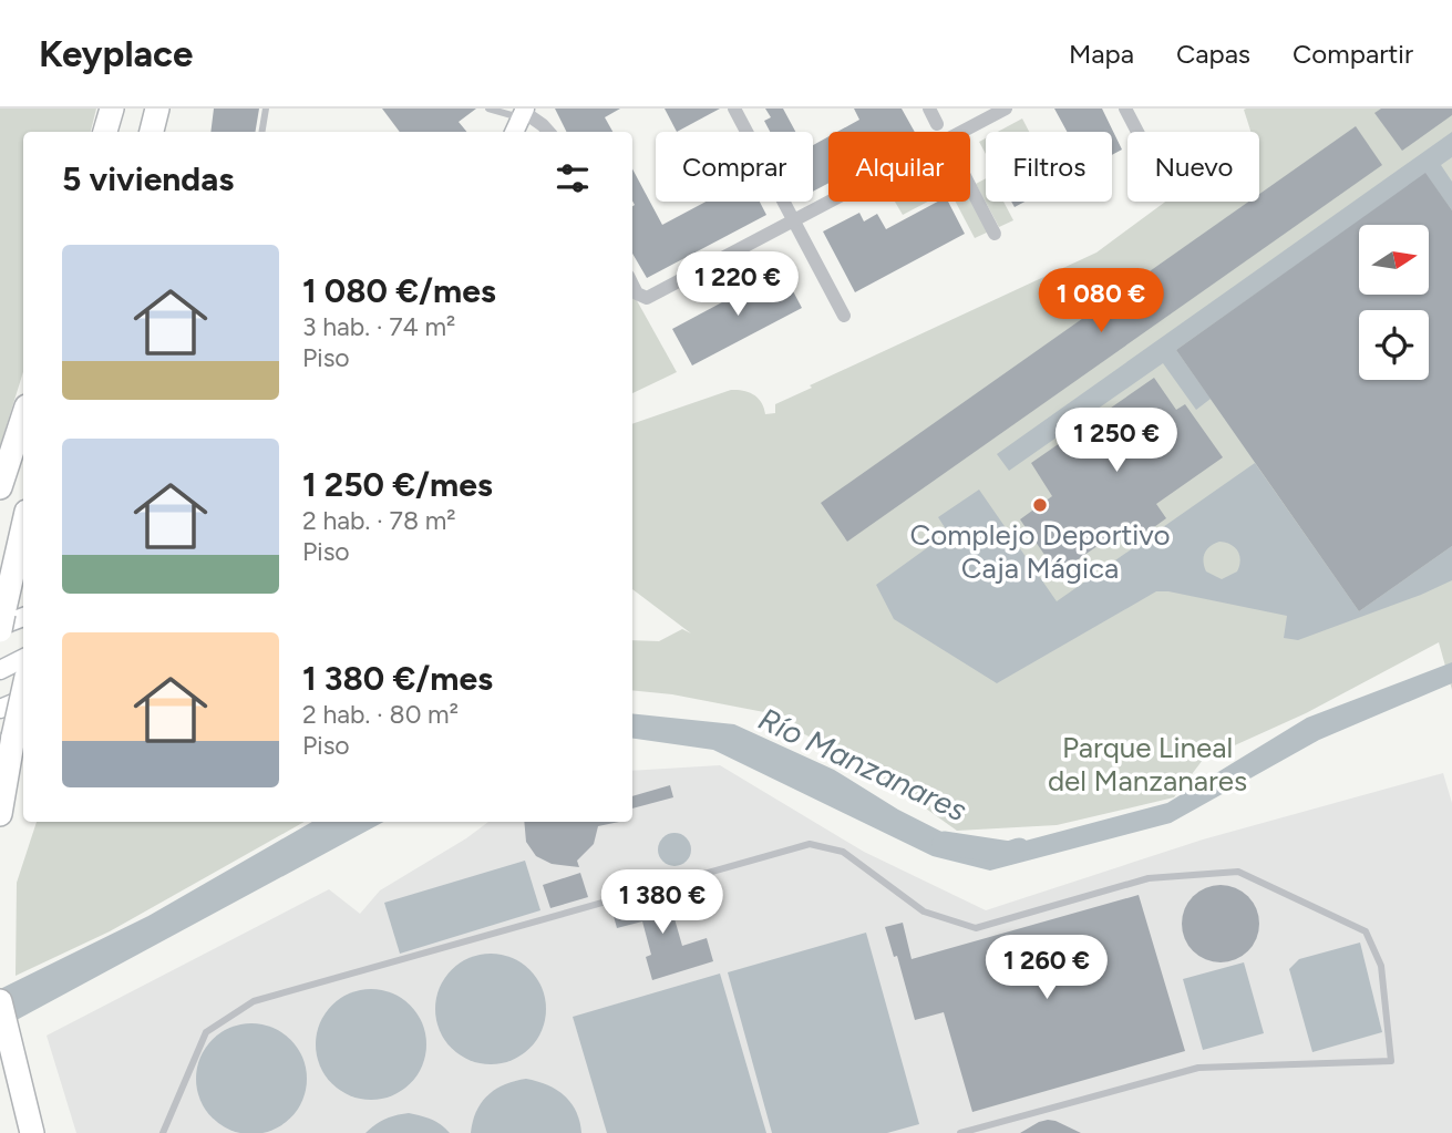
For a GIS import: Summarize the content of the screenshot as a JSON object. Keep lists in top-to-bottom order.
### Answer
{
  "water": ["Río Manzanares"],
  "parks": ["Parque Lineal del Manzanares"],
  "places": ["Complejo Deportivo Caja Mágica"],
  "north": "right",
  "page": {
    "header": "Keyplace",
    "nav": ["Mapa", "Capas", "Compartir"],
    "chip": [
      "Comprar",
      "Alquilar",
      "Filtros",
      "Nuevo"
    ],
    "heading": "5 viviendas",
    "list": [
      {
        "name": "1 080 €/mes",
        "note": "3 hab. · 74 m² · Piso"
      },
      {
        "name": "1 250 €/mes",
        "note": "2 hab. · 78 m² · Piso"
      },
      {
        "name": "1 380 €/mes",
        "note": "2 hab. · 80 m² · Piso"
      }
    ],
    "price": [
      "1 220 €",
      "1 080 €",
      "1 250 €",
      "1 380 €",
      "1 260 €"
    ]
  }
}
